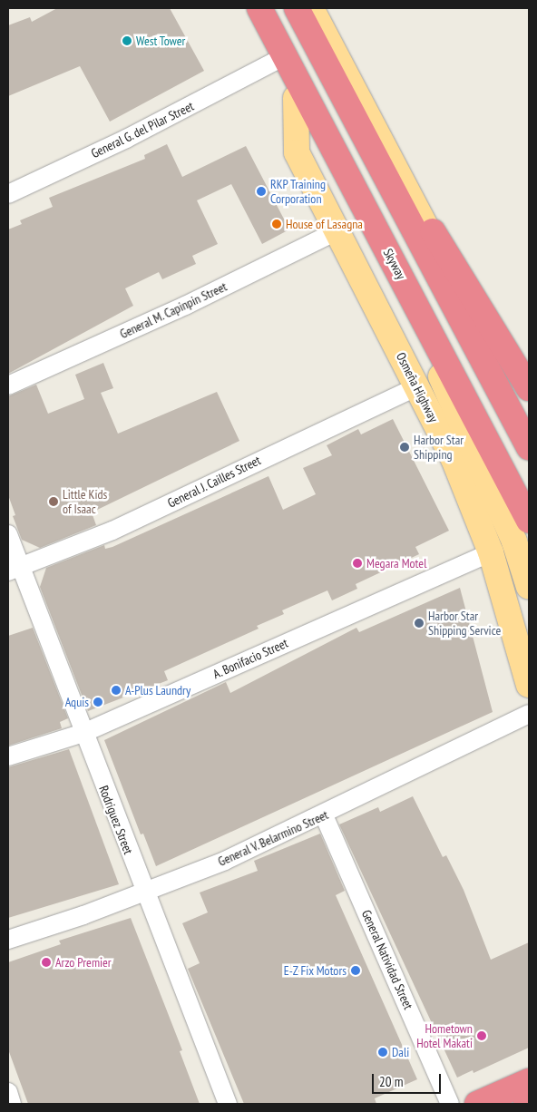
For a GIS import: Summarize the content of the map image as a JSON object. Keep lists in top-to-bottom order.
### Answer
{
  "streets": {
    "highway": ["Skyway"],
    "main road": ["Osmeña Highway"],
    "street": [
      "General G. del Pilar Street",
      "General M. Capinpin Street",
      "General J. Cailles Street",
      "A. Bonifacio Street",
      "Rodriguez Street",
      "General V. Belarmino Street",
      "General Natividad Street"
    ]
  },
  "crossings": [
    ["General G. del Pilar Street", "Osmeña Highway"],
    ["General M. Capinpin Street", "Osmeña Highway"],
    ["Osmeña Highway", "General J. Cailles Street"],
    ["Osmeña Highway", "A. Bonifacio Street"],
    ["General J. Cailles Street", "Rodriguez Street"],
    ["A. Bonifacio Street", "Rodriguez Street"],
    ["Rodriguez Street", "General V. Belarmino Street"],
    ["General V. Belarmino Street", "General Natividad Street"]
  ],
  "places": [
    "West Tower",
    "RKP Training Corporation",
    "House of Lasagna",
    "Harbor Star Shipping",
    "Little Kids of Isaac",
    "Megara Motel",
    "Harbor Star Shipping Service",
    "A-Plus Laundry",
    "Aquis",
    "Arzo Premier",
    "E-Z Fix Motors",
    "Hometown Hotel Makati",
    "Dali"
  ],
  "scale_bar": "20 m"
}
